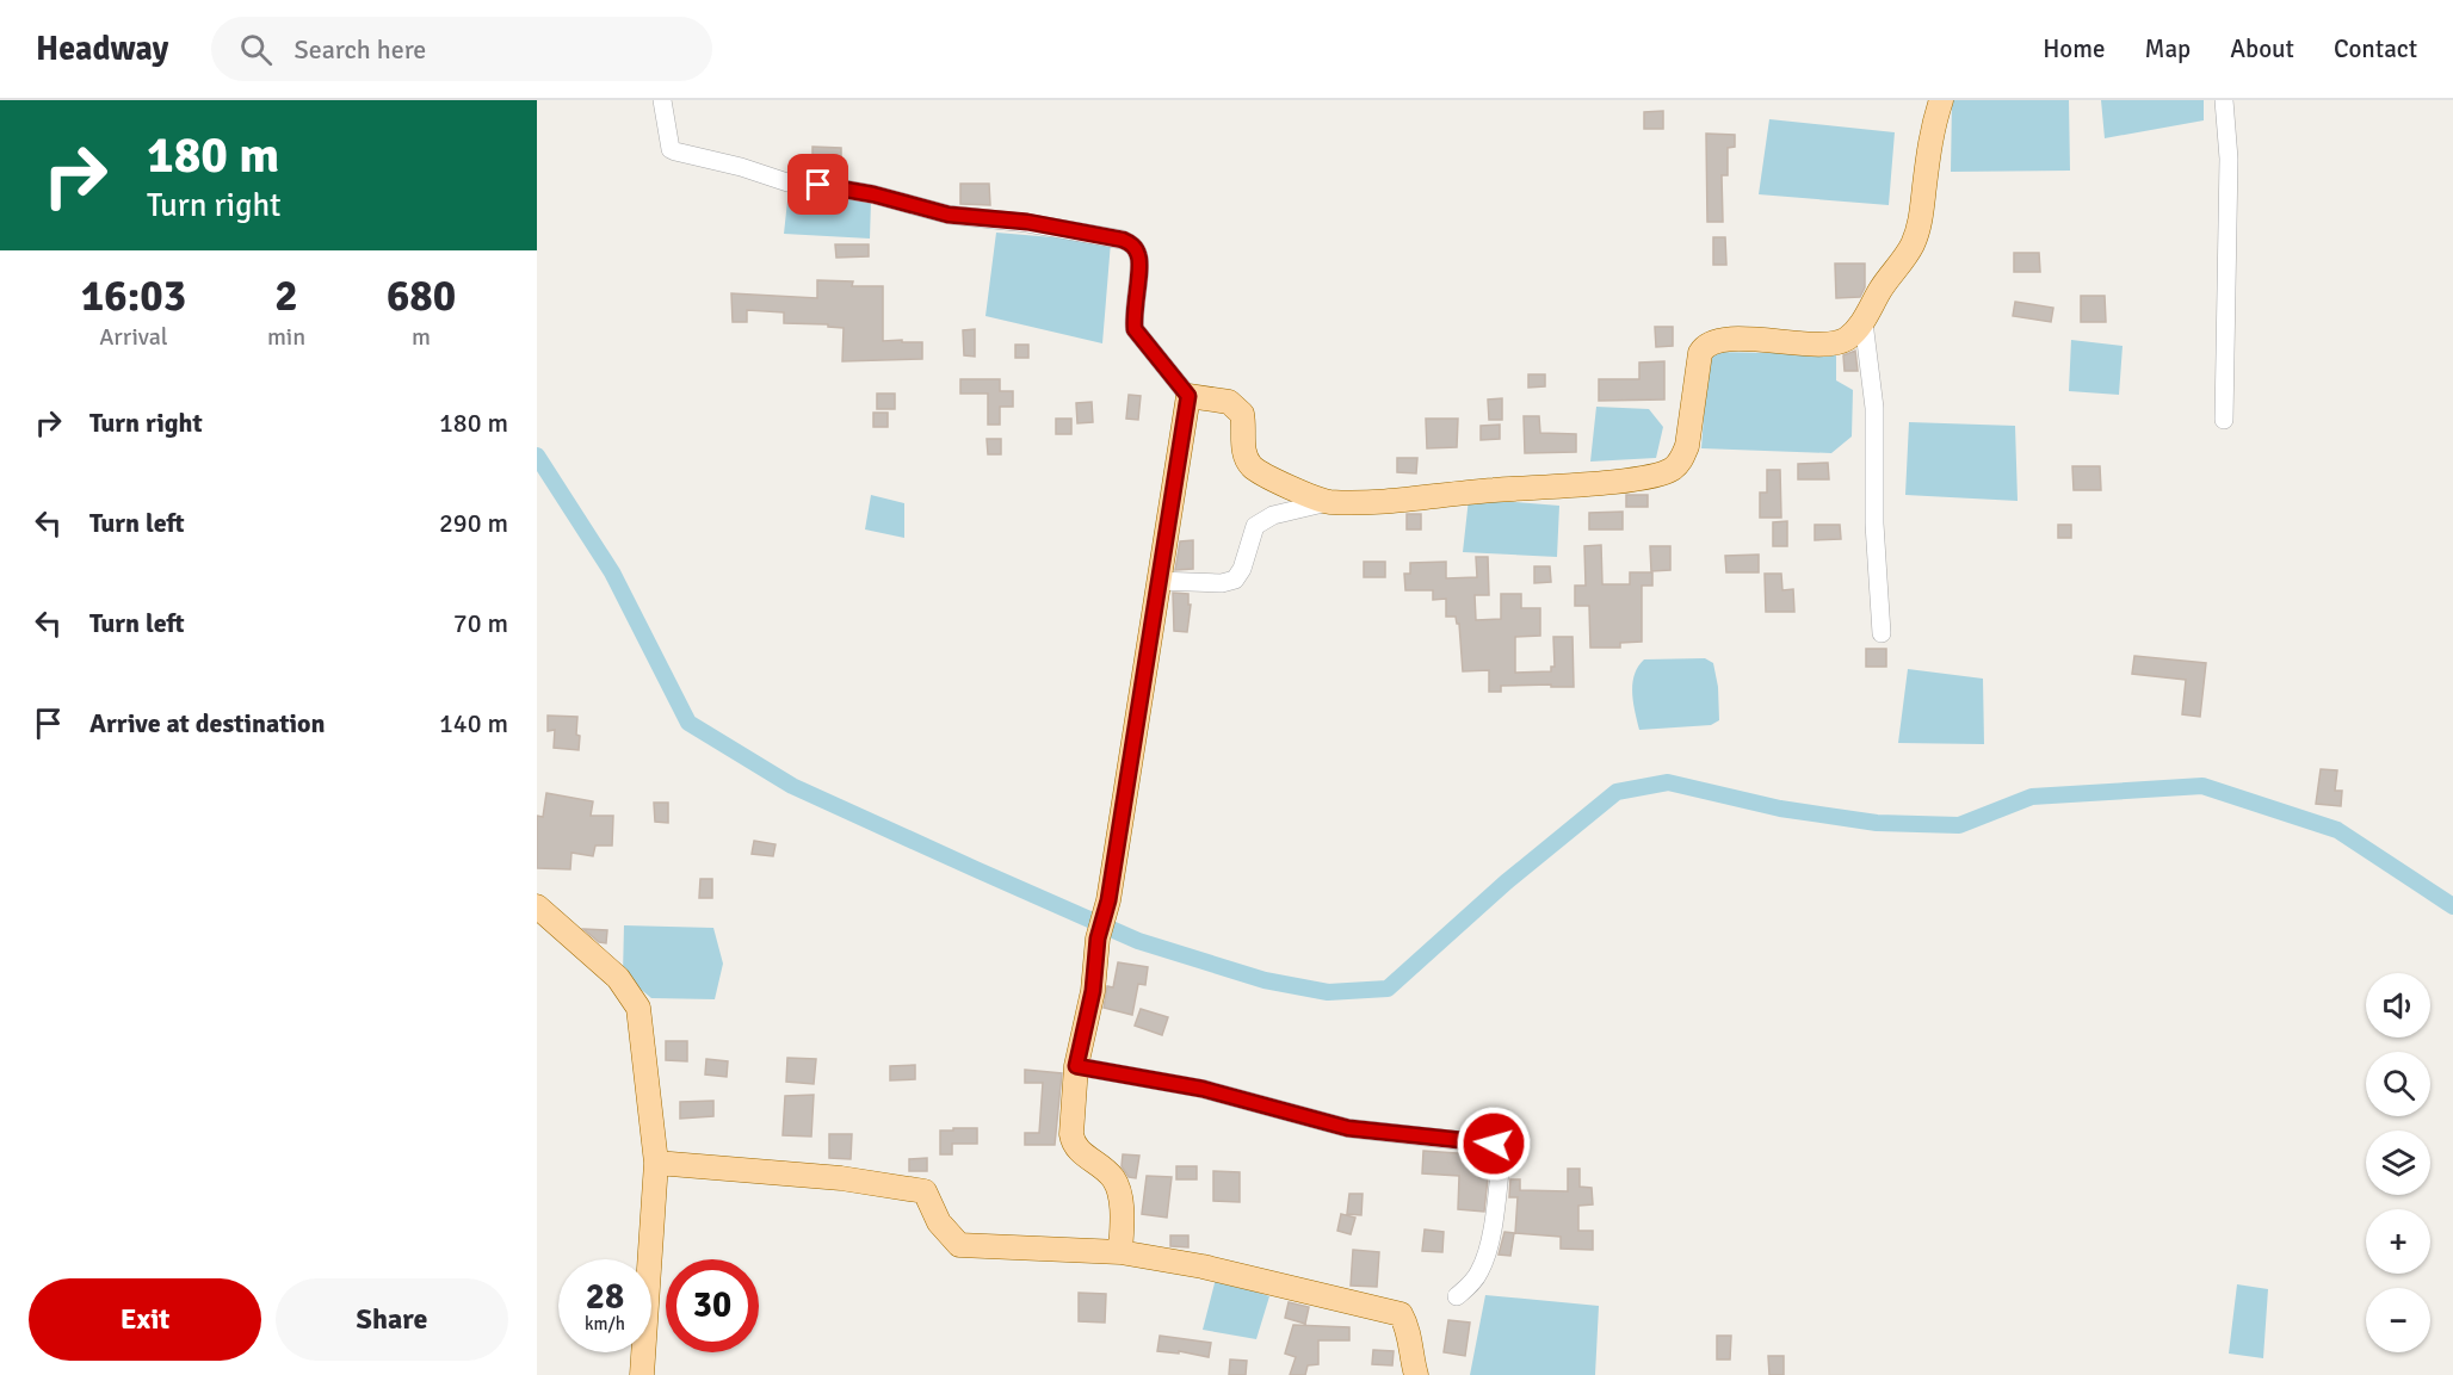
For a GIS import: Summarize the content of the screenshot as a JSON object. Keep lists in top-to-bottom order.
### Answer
{
  "page": {
    "header": "Headway",
    "search": "Search here",
    "nav": [
      "Home",
      "Map",
      "About",
      "Contact"
    ],
    "turn": ["180 m", "Turn right"],
    "eta": [
      "16:03",
      "Arrival",
      "2",
      "min",
      "680",
      "m"
    ],
    "list": [
      {
        "name": "Turn right",
        "value": "180 m"
      },
      {
        "name": "Turn left",
        "value": "290 m"
      },
      {
        "name": "Turn left",
        "value": "70 m"
      },
      {
        "name": "Arrive at destination",
        "value": "140 m"
      }
    ],
    "map_buttons": ["+", "−"],
    "speed": "28 km/h",
    "limit": "30",
    "buttons": ["Exit", "Share"]
  }
}
